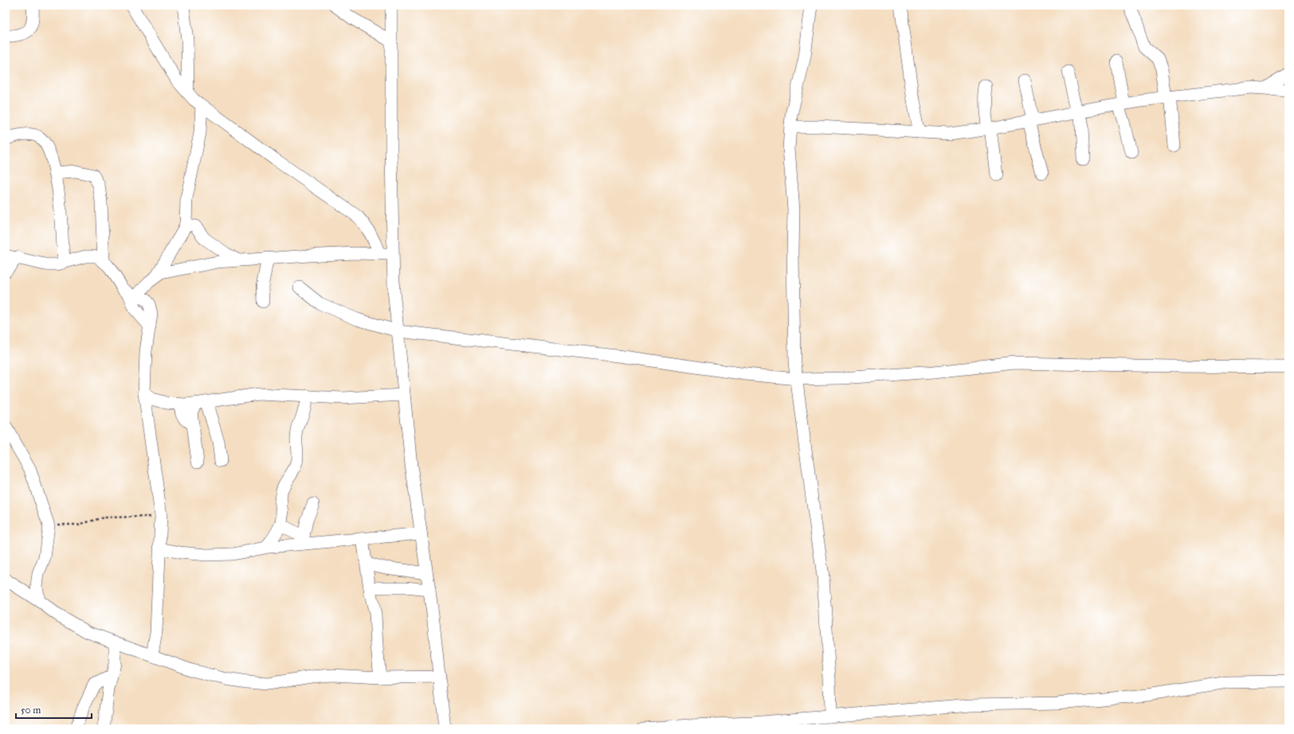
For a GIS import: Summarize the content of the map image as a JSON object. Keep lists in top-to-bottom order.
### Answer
{
  "scale_bar": "50 m"
}
